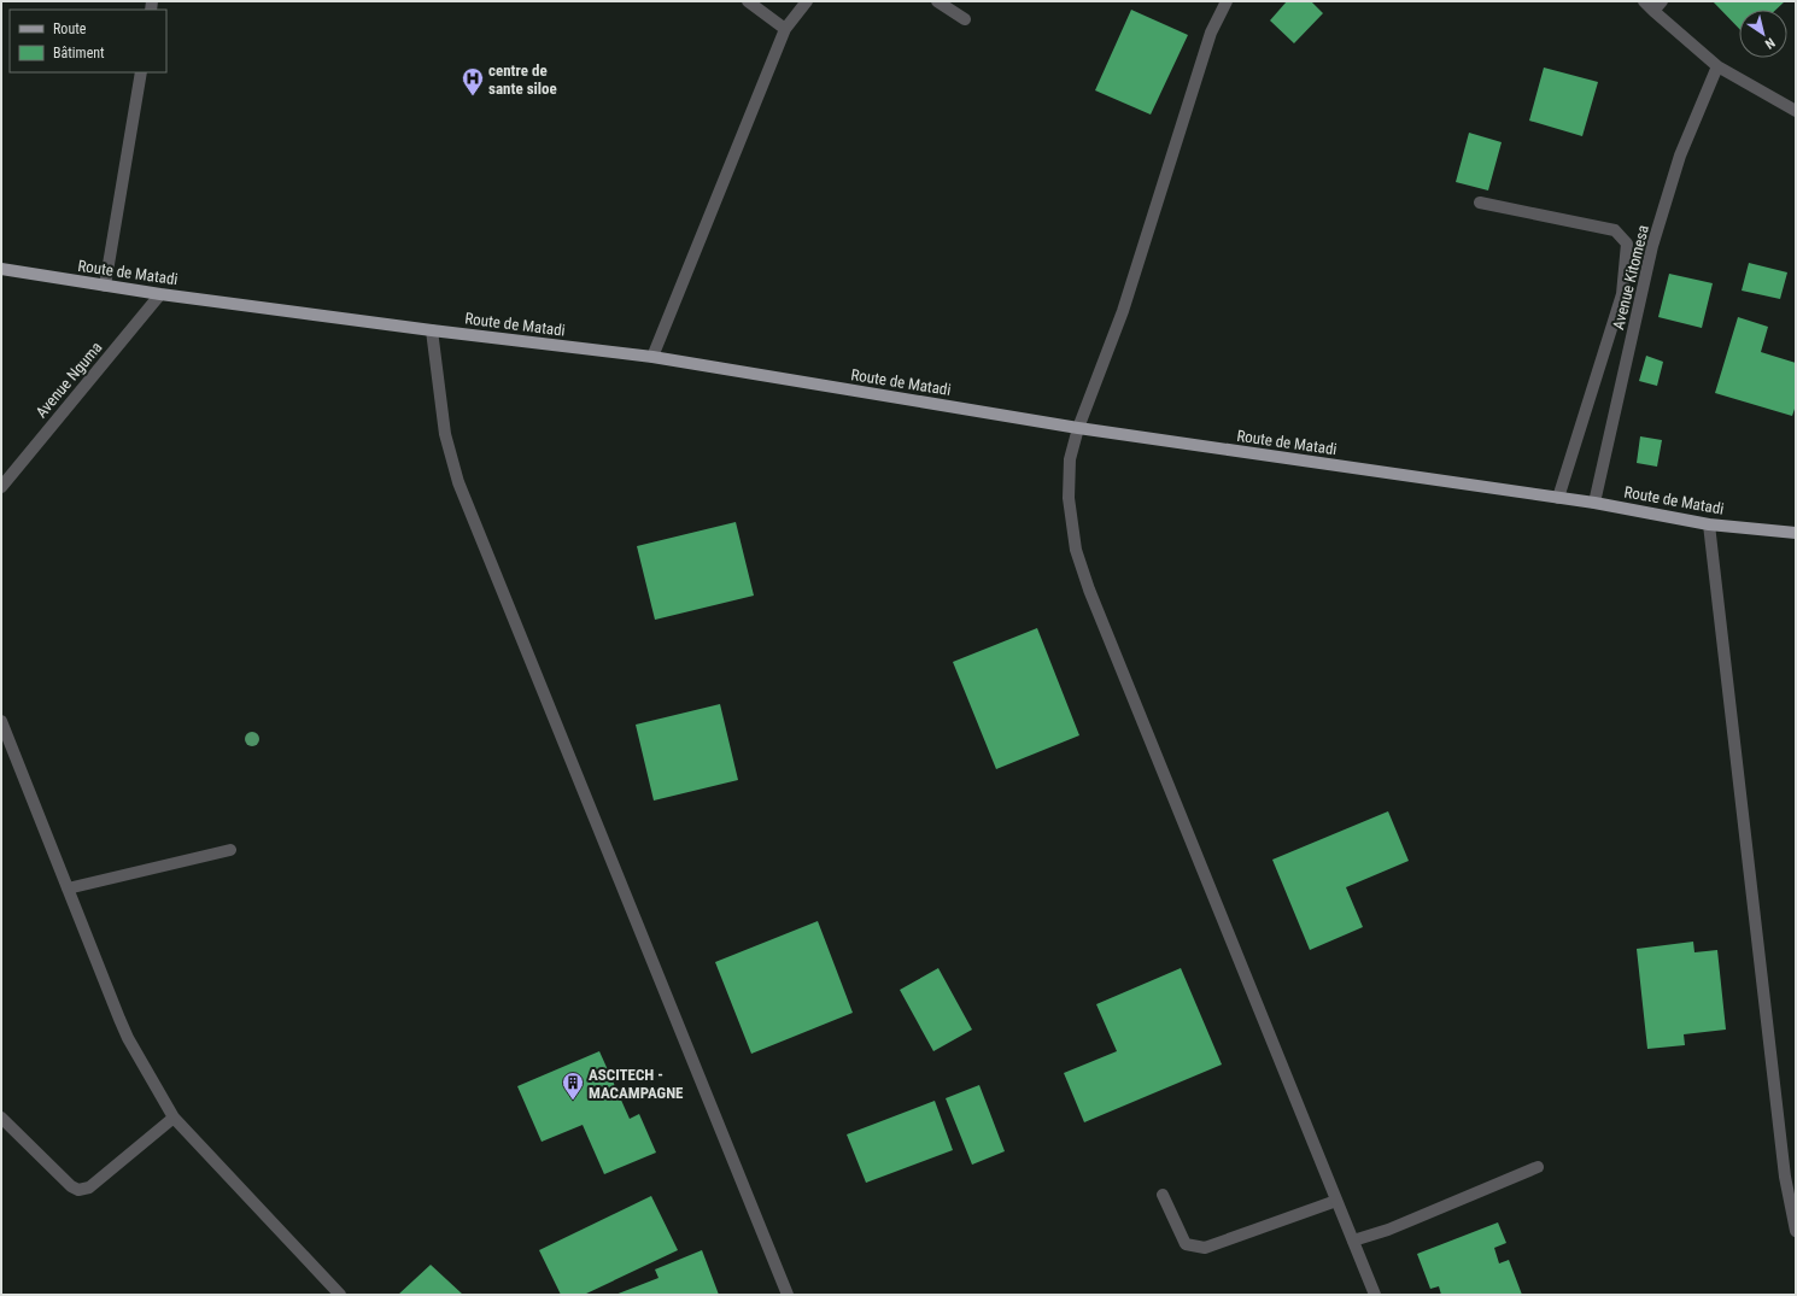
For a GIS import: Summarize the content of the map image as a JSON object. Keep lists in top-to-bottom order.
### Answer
{
  "streets": {
    "main road": ["Route de Matadi"],
    "street": ["Avenue Kitomesa", "Avenue Nguma"]
  },
  "crossings": [
    ["Route de Matadi", "Avenue Kitomesa"],
    ["Route de Matadi", "Avenue Nguma"]
  ],
  "places": {
    "hospital": ["centre de sante siloe"],
    "building": ["ASCITECH - MACAMPAGNE"]
  },
  "legend": ["Route", "Bâtiment"],
  "north": "bottom right"
}
